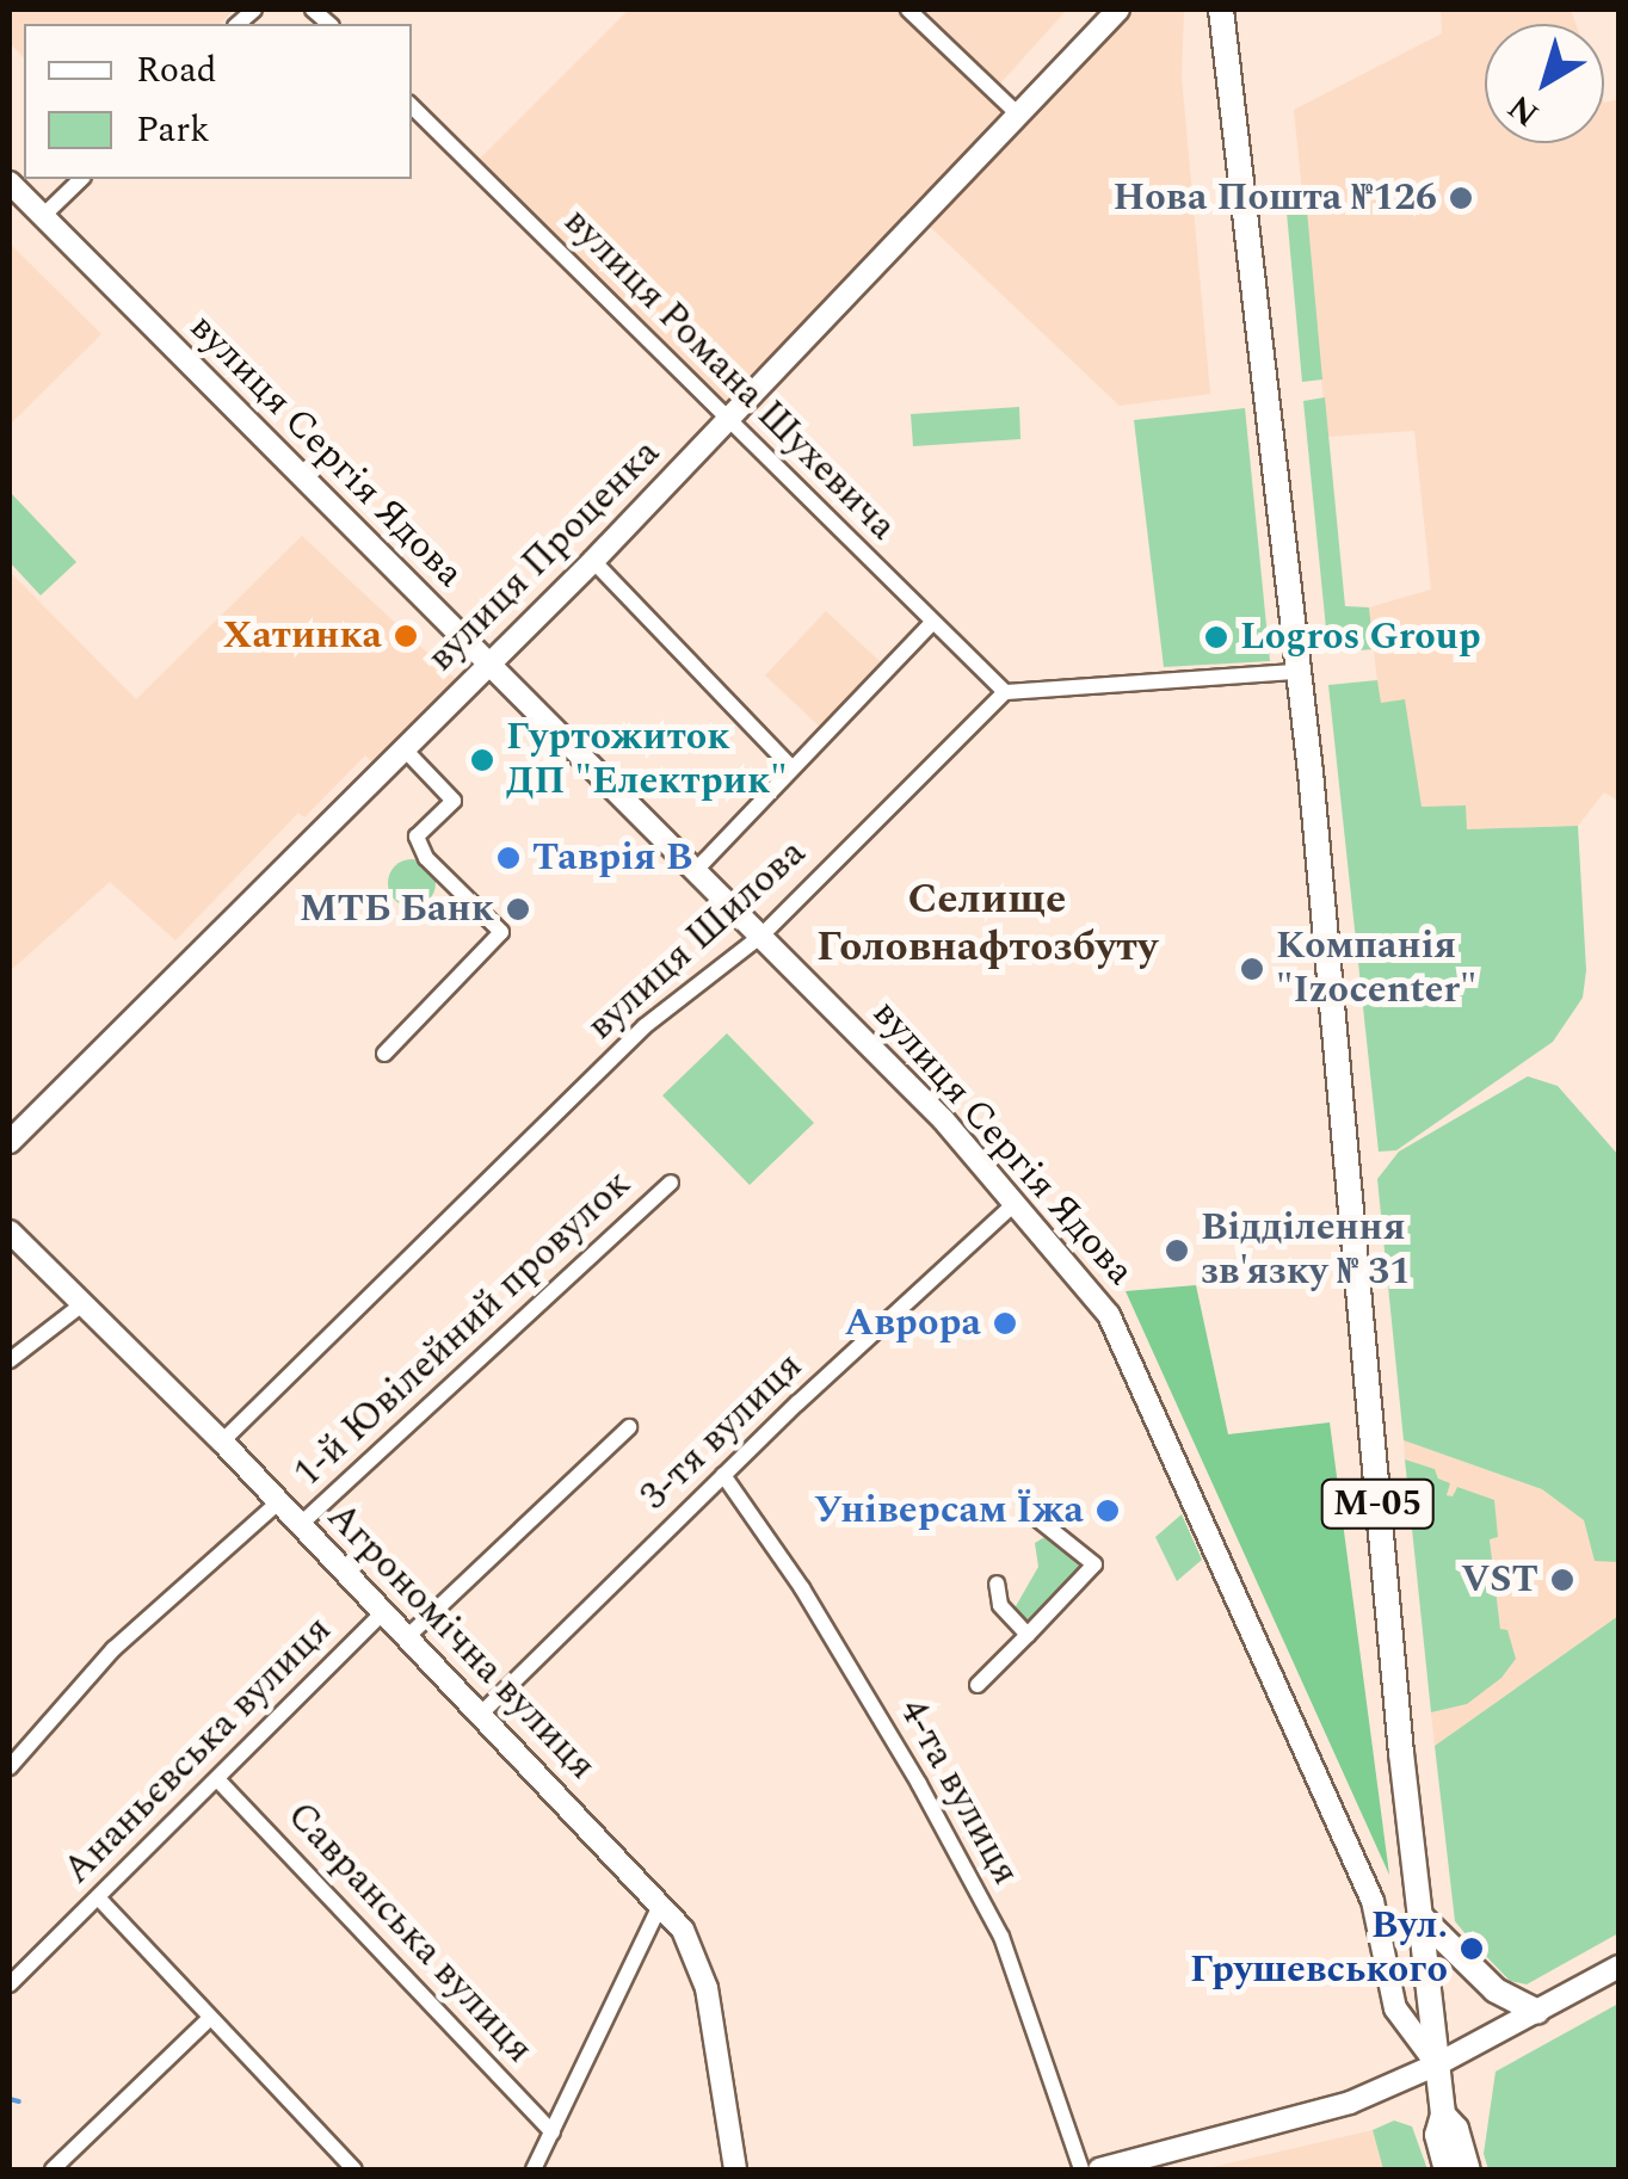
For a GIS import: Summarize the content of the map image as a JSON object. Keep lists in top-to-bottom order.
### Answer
{
  "streets": {
    "main road": ["М-05"],
    "street": [
      "вулиця Романа Шухевича",
      "вулиця Сергія Ядова",
      "вулиця Проценка",
      "вулиця Шилова",
      "1-й Ювілейний провулок",
      "3-тя вулиця",
      "Агрономічна вулиця",
      "Ананьєвська вулиця",
      "4-та вулиця",
      "Савранська вулиця"
    ]
  },
  "crossings": [
    ["вулиця Романа Шухевича", "вулиця Проценка"],
    ["вулиця Романа Шухевича", "вулиця Шилова"],
    ["вулиця Сергія Ядова", "вулиця Проценка"],
    ["вулиця Сергія Ядова", "вулиця Шилова"],
    ["вулиця Сергія Ядова", "3-тя вулиця"],
    ["вулиця Сергія Ядова", "М-05"],
    ["вулиця Шилова", "Агрономічна вулиця"],
    ["1-й Ювілейний провулок", "Агрономічна вулиця"],
    ["3-тя вулиця", "Агрономічна вулиця"],
    ["3-тя вулиця", "4-та вулиця"],
    ["Агрономічна вулиця", "Ананьєвська вулиця"],
    ["Агрономічна вулиця", "Савранська вулиця"],
    ["Ананьєвська вулиця", "Савранська вулиця"]
  ],
  "districts": ["Селище Головнафтозбуту"],
  "places": [
    "Нова Пошта №126",
    "Хатинка",
    "Logros Group",
    "Гуртожиток ДП \"Електрик\"",
    "Таврія В",
    "МТБ Банк",
    "Компанія \"Izocenter\"",
    "Відділення зв'язку № 31",
    "Аврора",
    "Універсам Їжа",
    "VST",
    "Вул. Грушевського"
  ],
  "legend": ["Road", "Park"],
  "north": "bottom left"
}
